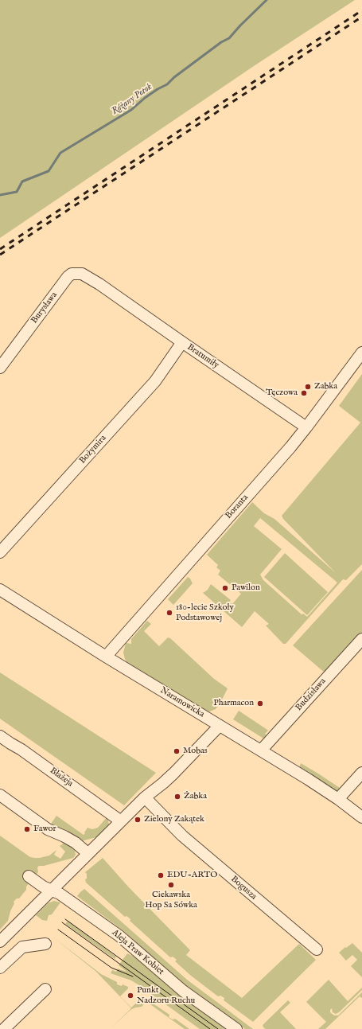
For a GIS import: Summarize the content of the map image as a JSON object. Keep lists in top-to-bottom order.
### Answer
{
  "streets": {
    "street": [
      "Burysława",
      "Bratumiły",
      "Bożymira",
      "Boranta",
      "Budzisława",
      "Naramowicka",
      "Błażeja",
      "Bogusza",
      "Aleja Praw Kobiet"
    ]
  },
  "crossings": [
    ["Burysława", "Bratumiły"],
    ["Bratumiły", "Bożymira"],
    ["Bratumiły", "Boranta"],
    ["Boranta", "Naramowicka"],
    ["Budzisława", "Naramowicka"]
  ],
  "water": ["Różany Potok"],
  "places": [
    "Zabka",
    "Tęczowa",
    "Pawilon",
    "180-lecie Szkoły Podstawowej",
    "Pharmacon",
    "Mobas",
    "Żabka",
    "Zielony Zakątek",
    "Fawor",
    "EDU-ARTO",
    "Ciekawska Hop Sa Sówka",
    "Punkt Nadzoru Ruchu"
  ]
}
